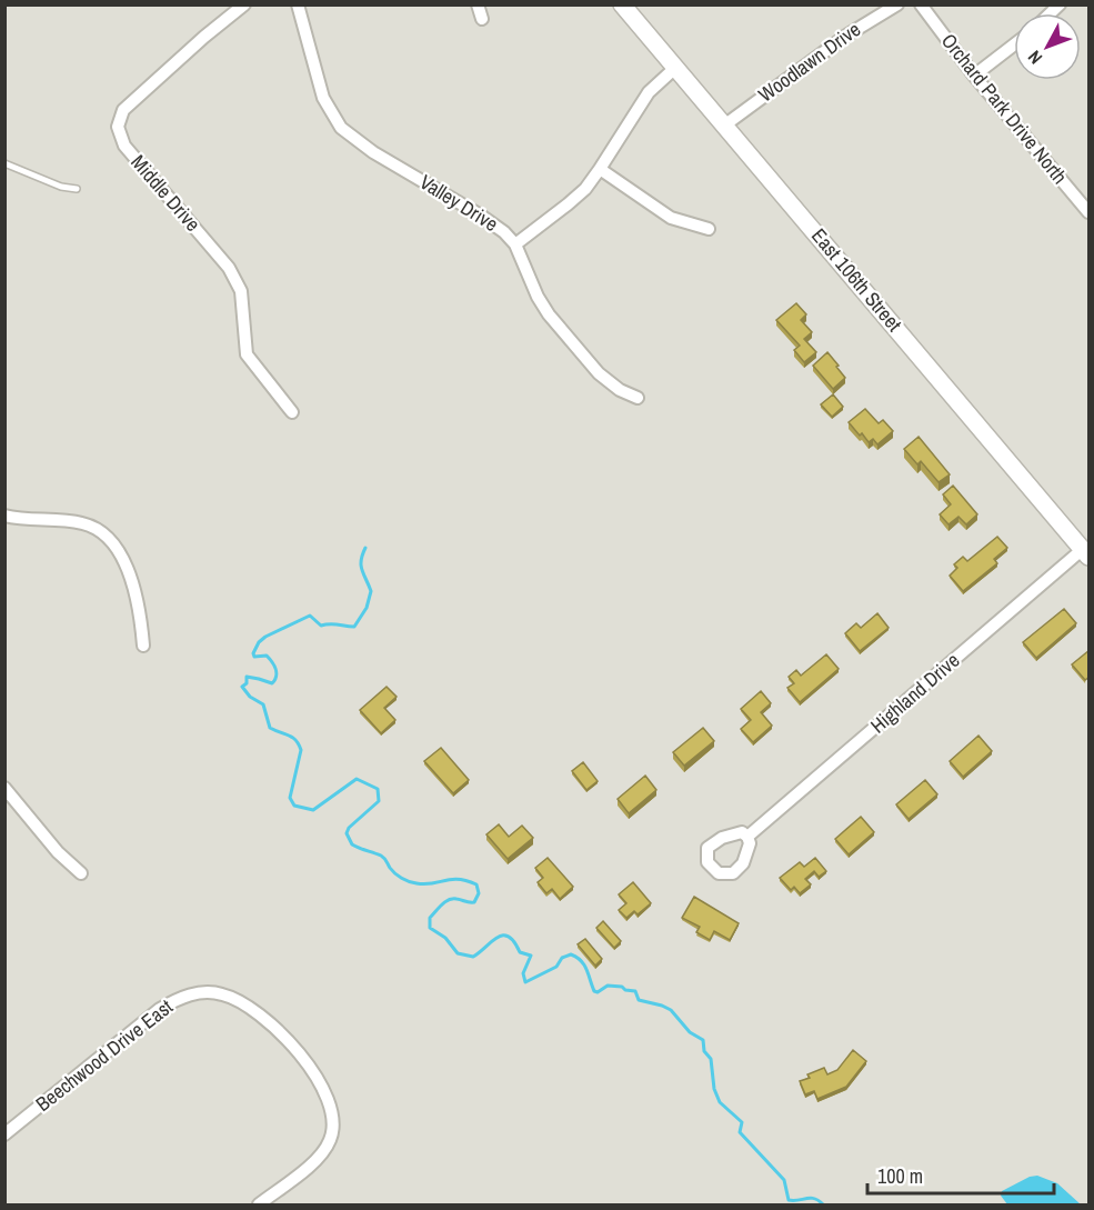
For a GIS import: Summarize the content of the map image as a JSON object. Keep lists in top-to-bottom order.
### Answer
{
  "streets": {
    "street": [
      "Woodlawn Drive",
      "Orchard Park Drive North",
      "Middle Drive",
      "Valley Drive",
      "East 106th Street",
      "Highland Drive",
      "Beechwood Drive East"
    ]
  },
  "crossings": [
    ["Woodlawn Drive", "East 106th Street"],
    ["East 106th Street", "Highland Drive"]
  ],
  "scale_bar": "100 m",
  "north": "bottom left"
}
